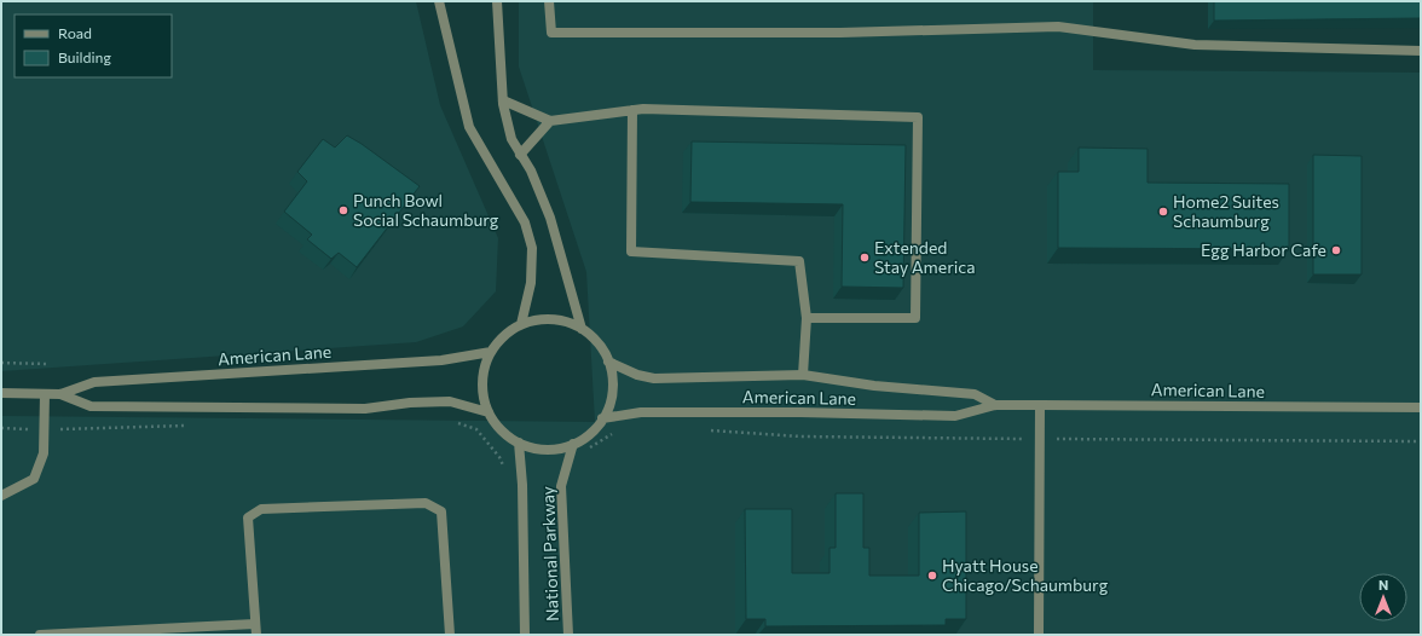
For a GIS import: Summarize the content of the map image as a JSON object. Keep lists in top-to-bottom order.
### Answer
{
  "streets": {
    "street": ["American Lane", "National Parkway"]
  },
  "crossings": [
    ["American Lane", "National Parkway"]
  ],
  "places": [
    "Punch Bowl Social Schaumburg",
    "Home2 Suites Schaumburg",
    "Egg Harbor Cafe",
    "Extended Stay America",
    "Hyatt House Chicago/Schaumburg"
  ],
  "legend": ["Road", "Building"],
  "north": "top"
}
